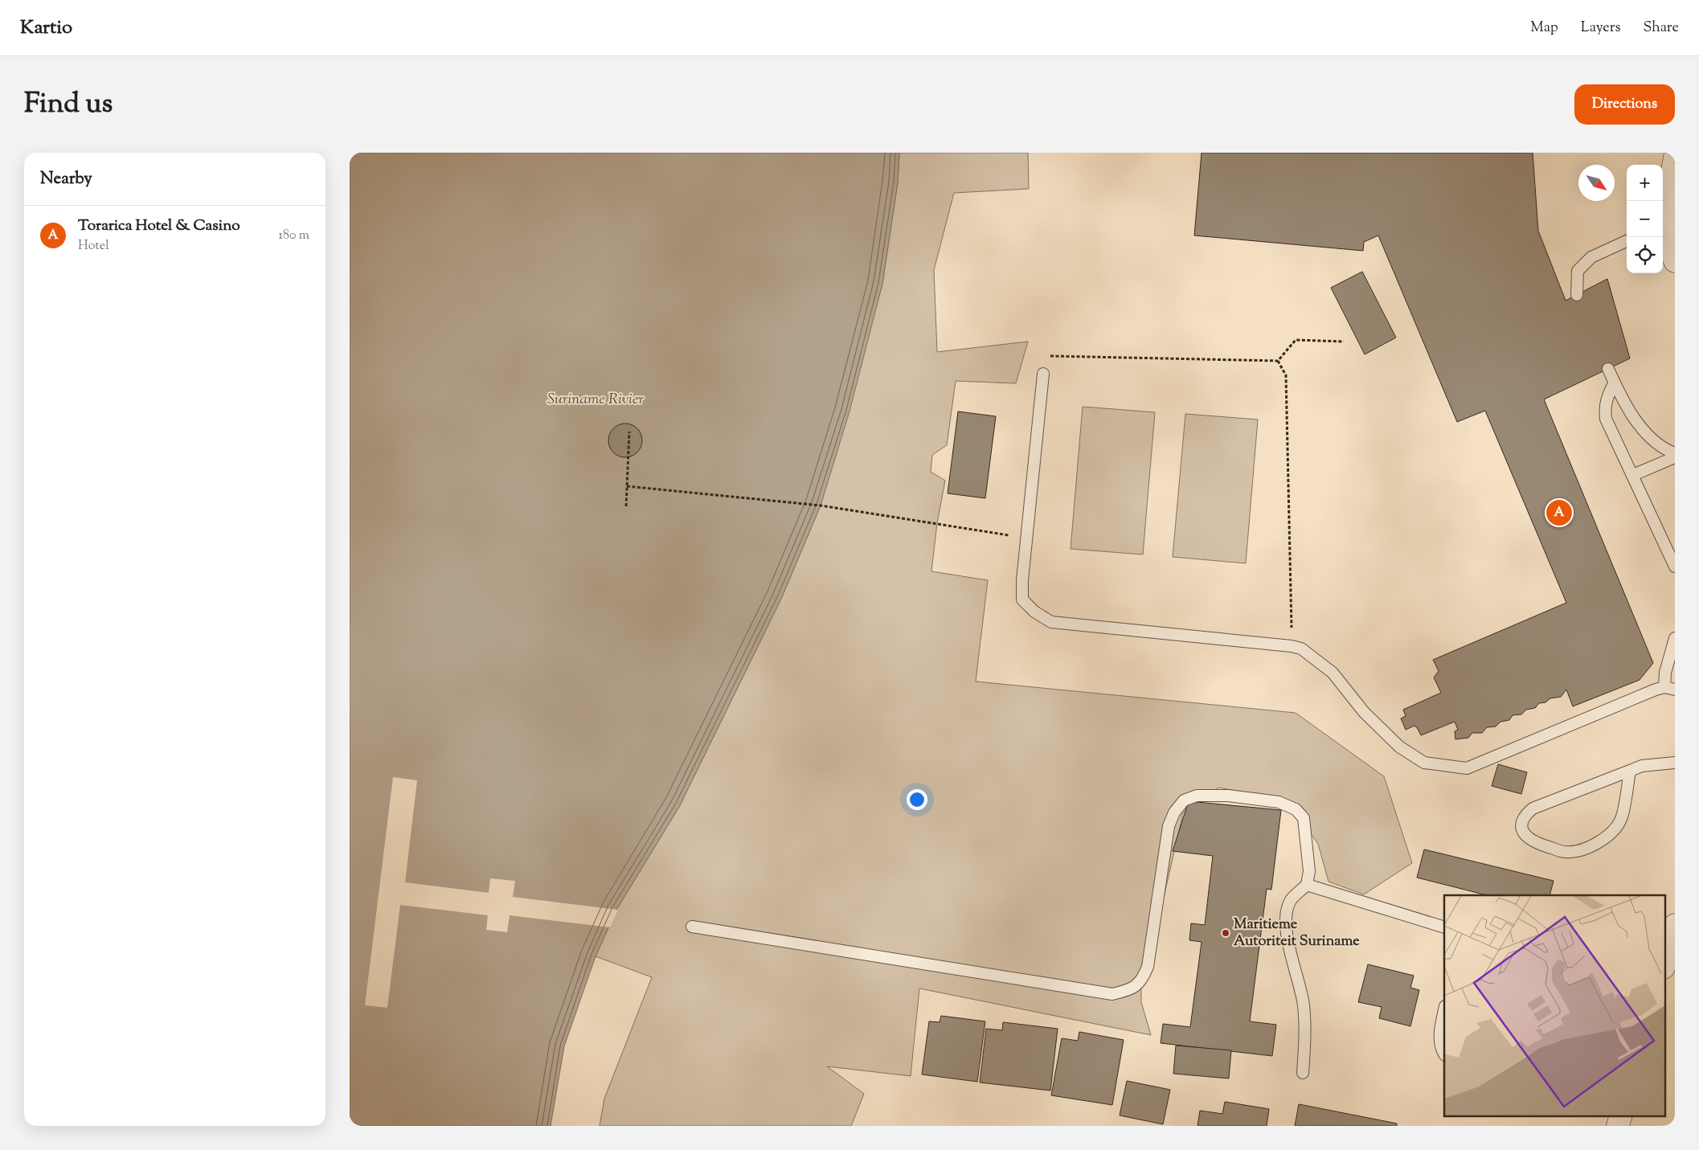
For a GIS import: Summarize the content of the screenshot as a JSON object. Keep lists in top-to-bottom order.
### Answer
{
  "water": ["Suriname Rivier"],
  "places": ["Maritieme Autoriteit Suriname"],
  "north": "bottom right",
  "page": {
    "header": "Kartio",
    "nav": ["Map", "Layers", "Share"],
    "title": "Find us",
    "buttons": "Directions",
    "heading": "Nearby",
    "map_buttons": ["+", "−"],
    "list": [
      {
        "mark": "A",
        "name": "Torarica Hotel & Casino",
        "note": "Hotel",
        "value": "180 m"
      }
    ],
    "pins": "A"
  }
}
